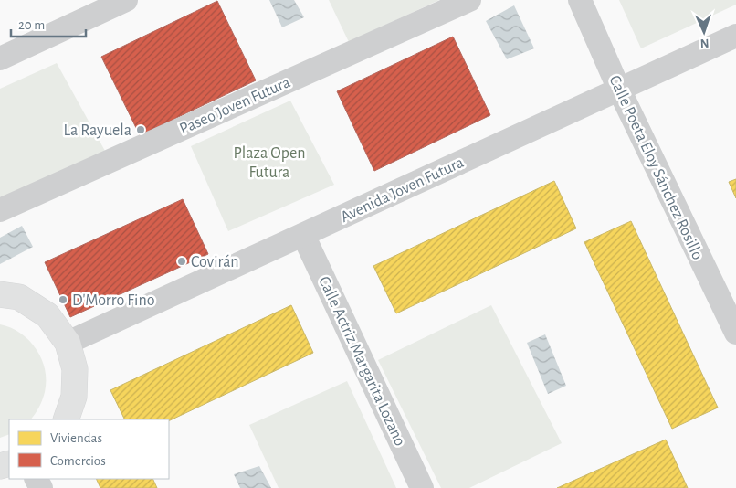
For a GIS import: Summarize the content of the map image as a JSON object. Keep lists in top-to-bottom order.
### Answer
{
  "streets": {
    "street": [
      "Paseo Joven Futura",
      "Calle Poeta Eloy Sánchez Rosillo",
      "Avenida Joven Futura",
      "Calle Actriz Margarita Lozano"
    ]
  },
  "crossings": [
    ["Calle Poeta Eloy Sánchez Rosillo", "Avenida Joven Futura"],
    ["Avenida Joven Futura", "Calle Actriz Margarita Lozano"]
  ],
  "parks": ["Plaza Open Futura"],
  "places": ["La Rayuela", "Covirán", "D'Morro Fino"],
  "legend": ["Viviendas", "Comercios"],
  "scale_bar": "20 m",
  "north": "bottom"
}
